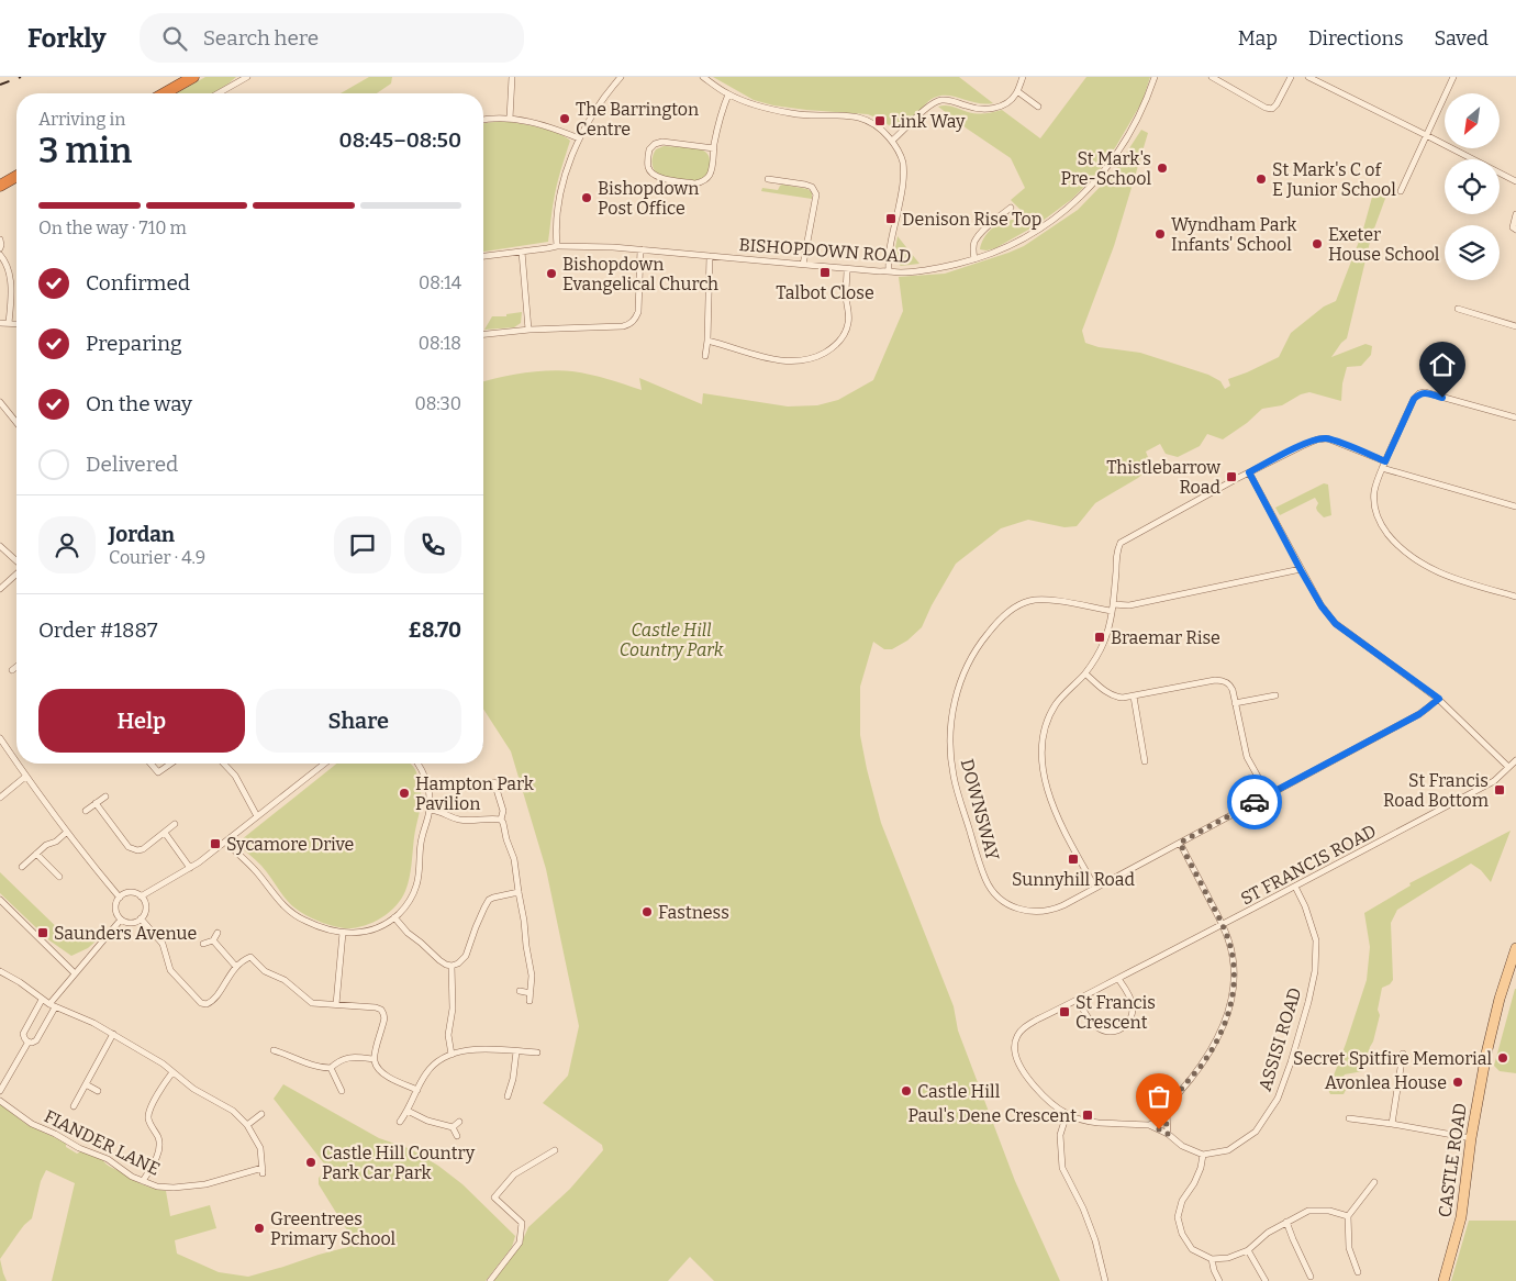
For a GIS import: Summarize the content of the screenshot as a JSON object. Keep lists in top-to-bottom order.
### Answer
{
  "streets": {
    "main road": ["CASTLE ROAD"],
    "street": [
      "BISHOPDOWN ROAD",
      "DOWNSWAY",
      "ST FRANCIS ROAD",
      "ASSISI ROAD",
      "FIANDER LANE"
    ]
  },
  "crossings": [
    ["ST FRANCIS ROAD", "ASSISI ROAD"]
  ],
  "parks": ["Castle Hill Country Park"],
  "places": {
    "other": [
      "The Barrington Centre",
      "St Mark's Pre-School",
      "St Mark's C of E Junior School",
      "Bishopdown Post Office",
      "Wyndham Park Infants' School",
      "Exeter House School",
      "Bishopdown Evangelical Church",
      "Hampton Park Pavilion",
      "Fastness",
      "Secret Spitfire Memorial",
      "Avonlea House",
      "Castle Hill",
      "Castle Hill Country Park Car Park",
      "Greentrees Primary School"
    ],
    "transit": [
      "Link Way",
      "Denison Rise Top",
      "Talbot Close",
      "Thistlebarrow Road",
      "Braemar Rise",
      "St Francis Road Bottom",
      "Sycamore Drive",
      "Sunnyhill Road",
      "Saunders Avenue",
      "St Francis Crescent",
      "Paul's Dene Crescent"
    ]
  },
  "north": "bottom left",
  "page": {
    "header": "Forkly",
    "search": "Search here",
    "nav": ["Map", "Directions", "Saved"],
    "heading": ["3 min", "Arriving in", "08:45–08:50"],
    "panel": [
      "Jordan",
      "Courier · 4.9",
      "Order #1887",
      "£8.70"
    ],
    "bar": "On the way · 710 m",
    "list": [
      ["Confirmed", "08:14"],
      ["Preparing", "08:18"],
      ["On the way", "08:30"],
      "Delivered"
    ],
    "buttons": ["Help", "Share"]
  }
}
